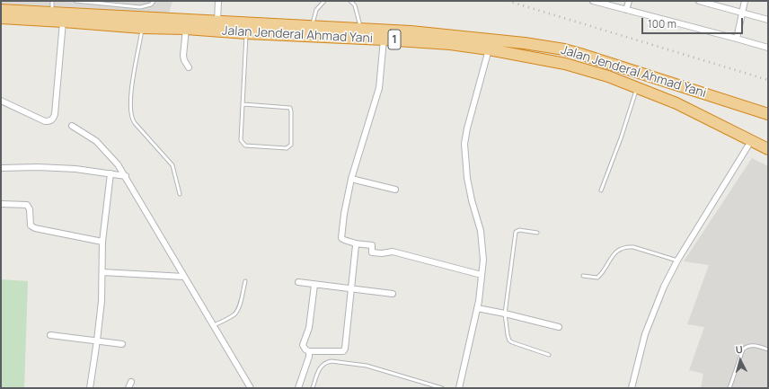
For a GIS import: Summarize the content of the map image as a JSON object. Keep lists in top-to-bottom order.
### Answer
{
  "streets": {
    "highway": ["Jalan Jenderal Ahmad Yani", "1"]
  },
  "scale_bar": "100 m",
  "north": "top"
}
